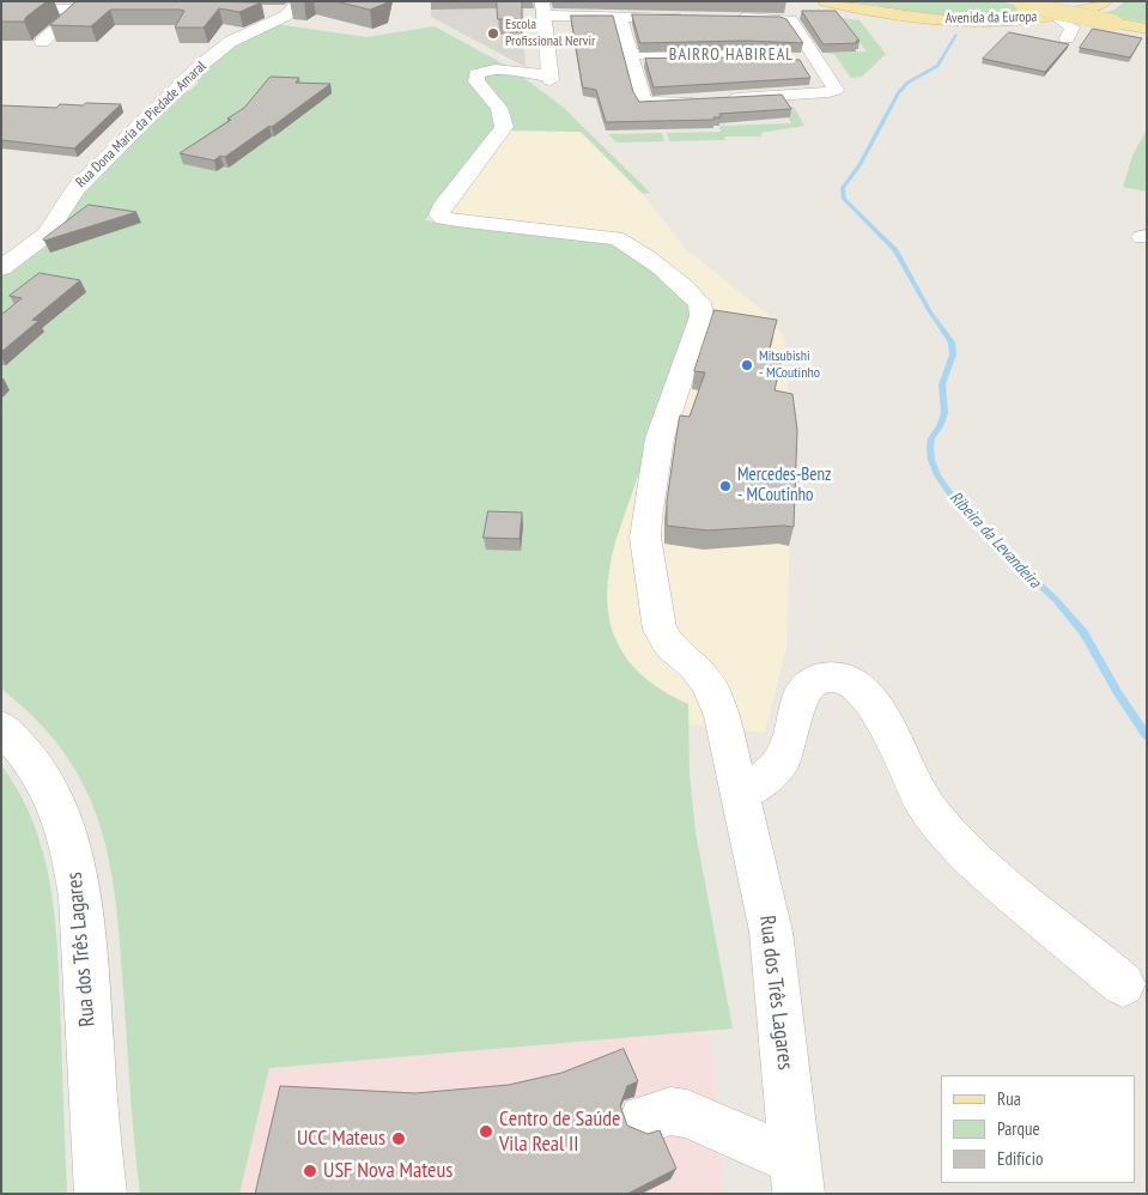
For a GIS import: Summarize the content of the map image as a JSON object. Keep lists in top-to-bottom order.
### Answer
{
  "streets": {
    "main road": ["Avenida da Europa"],
    "street": ["Rua Dona Maria da Piedade Amaral", "Rua dos Três Lagares"]
  },
  "districts": ["BAIRRO HABIREAL"],
  "water": ["Ribeira da Levandeira"],
  "places": [
    "Escola Profissional Nervir",
    "Mitsubishi - MCoutinho",
    "Mercedes-Benz - MCoutinho",
    "Centro de Saúde Vila Real II",
    "UCC Mateus",
    "USF Nova Mateus"
  ],
  "legend": ["Rua", "Parque", "Edifício"]
}
